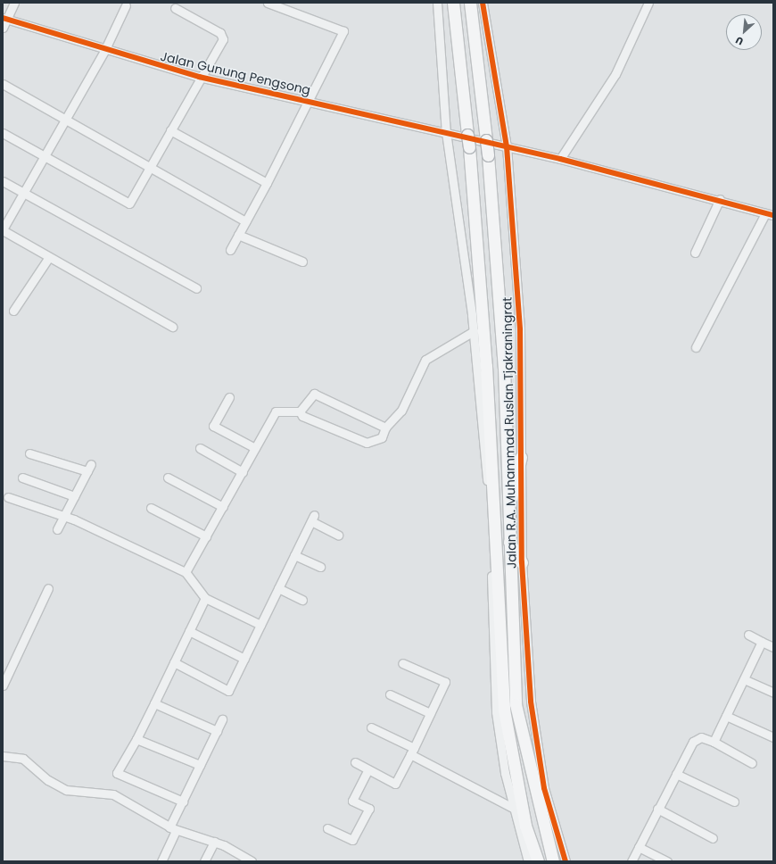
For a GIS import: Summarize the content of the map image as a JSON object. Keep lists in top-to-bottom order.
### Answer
{
  "streets": {
    "highway": ["Jalan R.A. Muhammad Ruslan Tjakraningrat"],
    "street": ["Jalan Gunung Pengsong"]
  },
  "crossings": [
    ["Jalan Gunung Pengsong", "Jalan R.A. Muhammad Ruslan Tjakraningrat"]
  ],
  "north": "bottom left"
}
